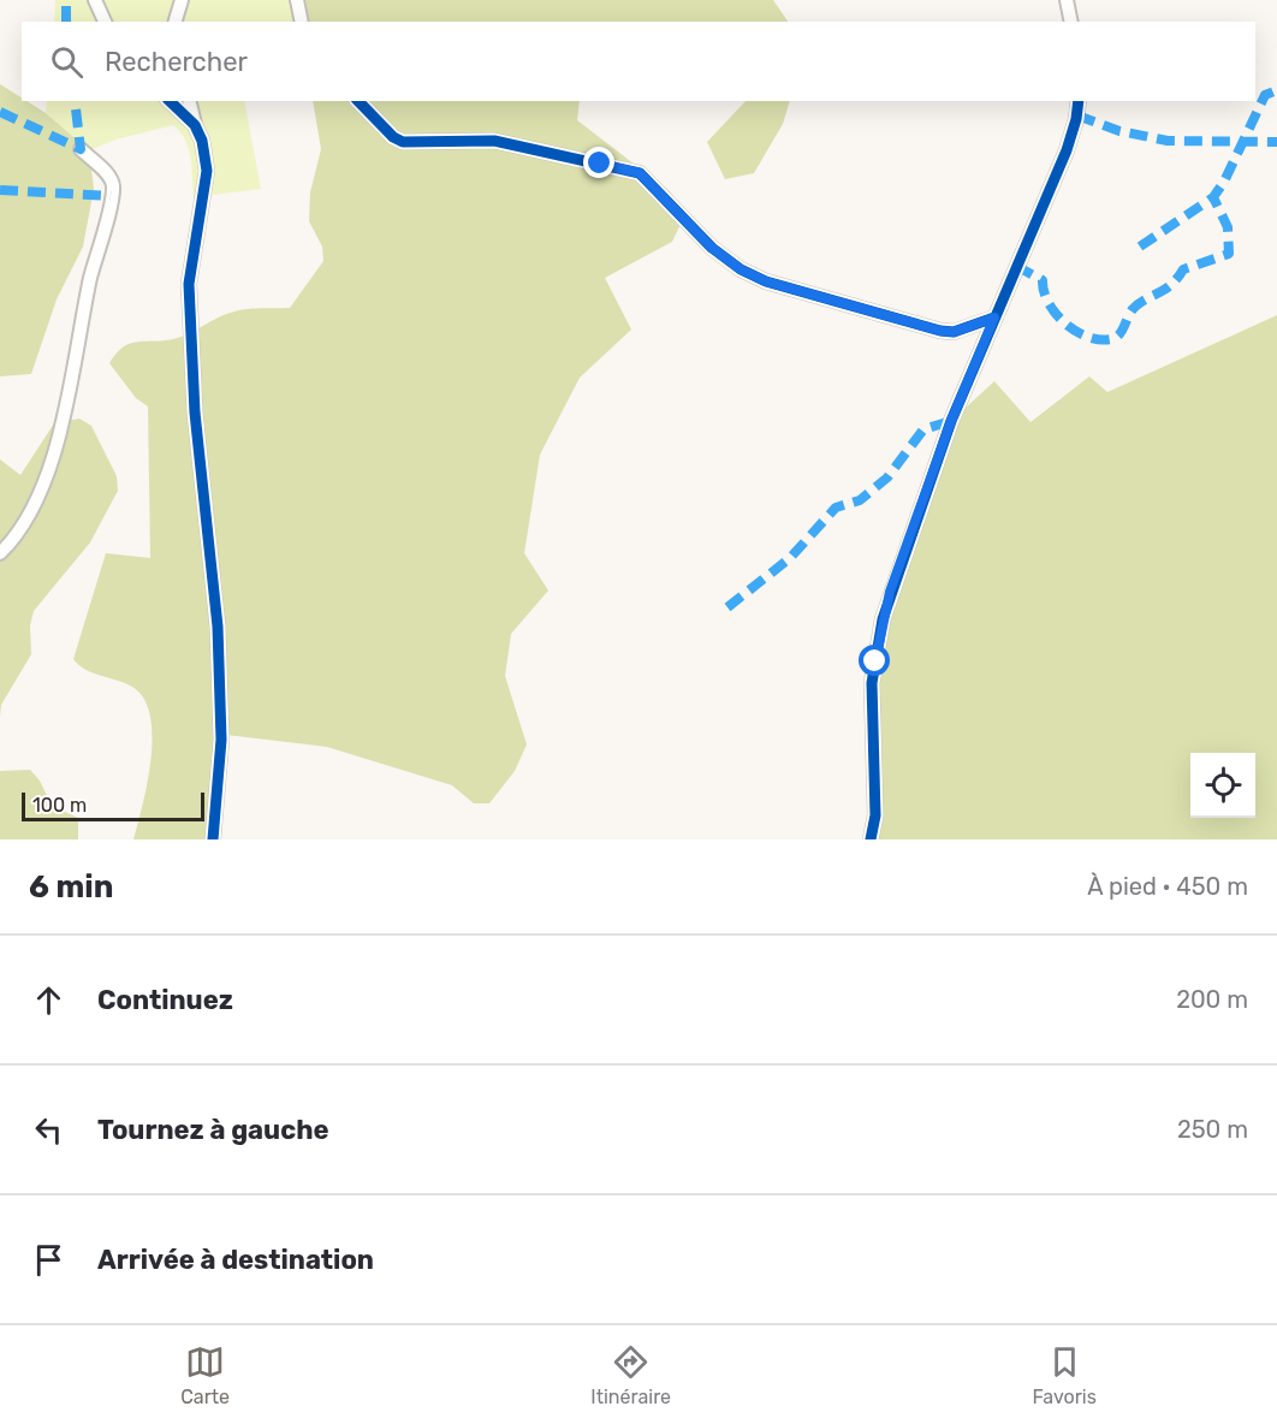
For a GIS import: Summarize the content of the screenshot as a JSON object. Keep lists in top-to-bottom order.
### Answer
{
  "scale_bar": "100 m",
  "page": {
    "search": "Rechercher",
    "scale": "100 m",
    "heading": ["6 min", "À pied · 450 m"],
    "list": [
      ["Continuez", "200 m"],
      ["Tournez à gauche", "250 m"],
      "Arrivée à destination"
    ],
    "nav": ["Carte", "Itinéraire", "Favoris"]
  }
}
